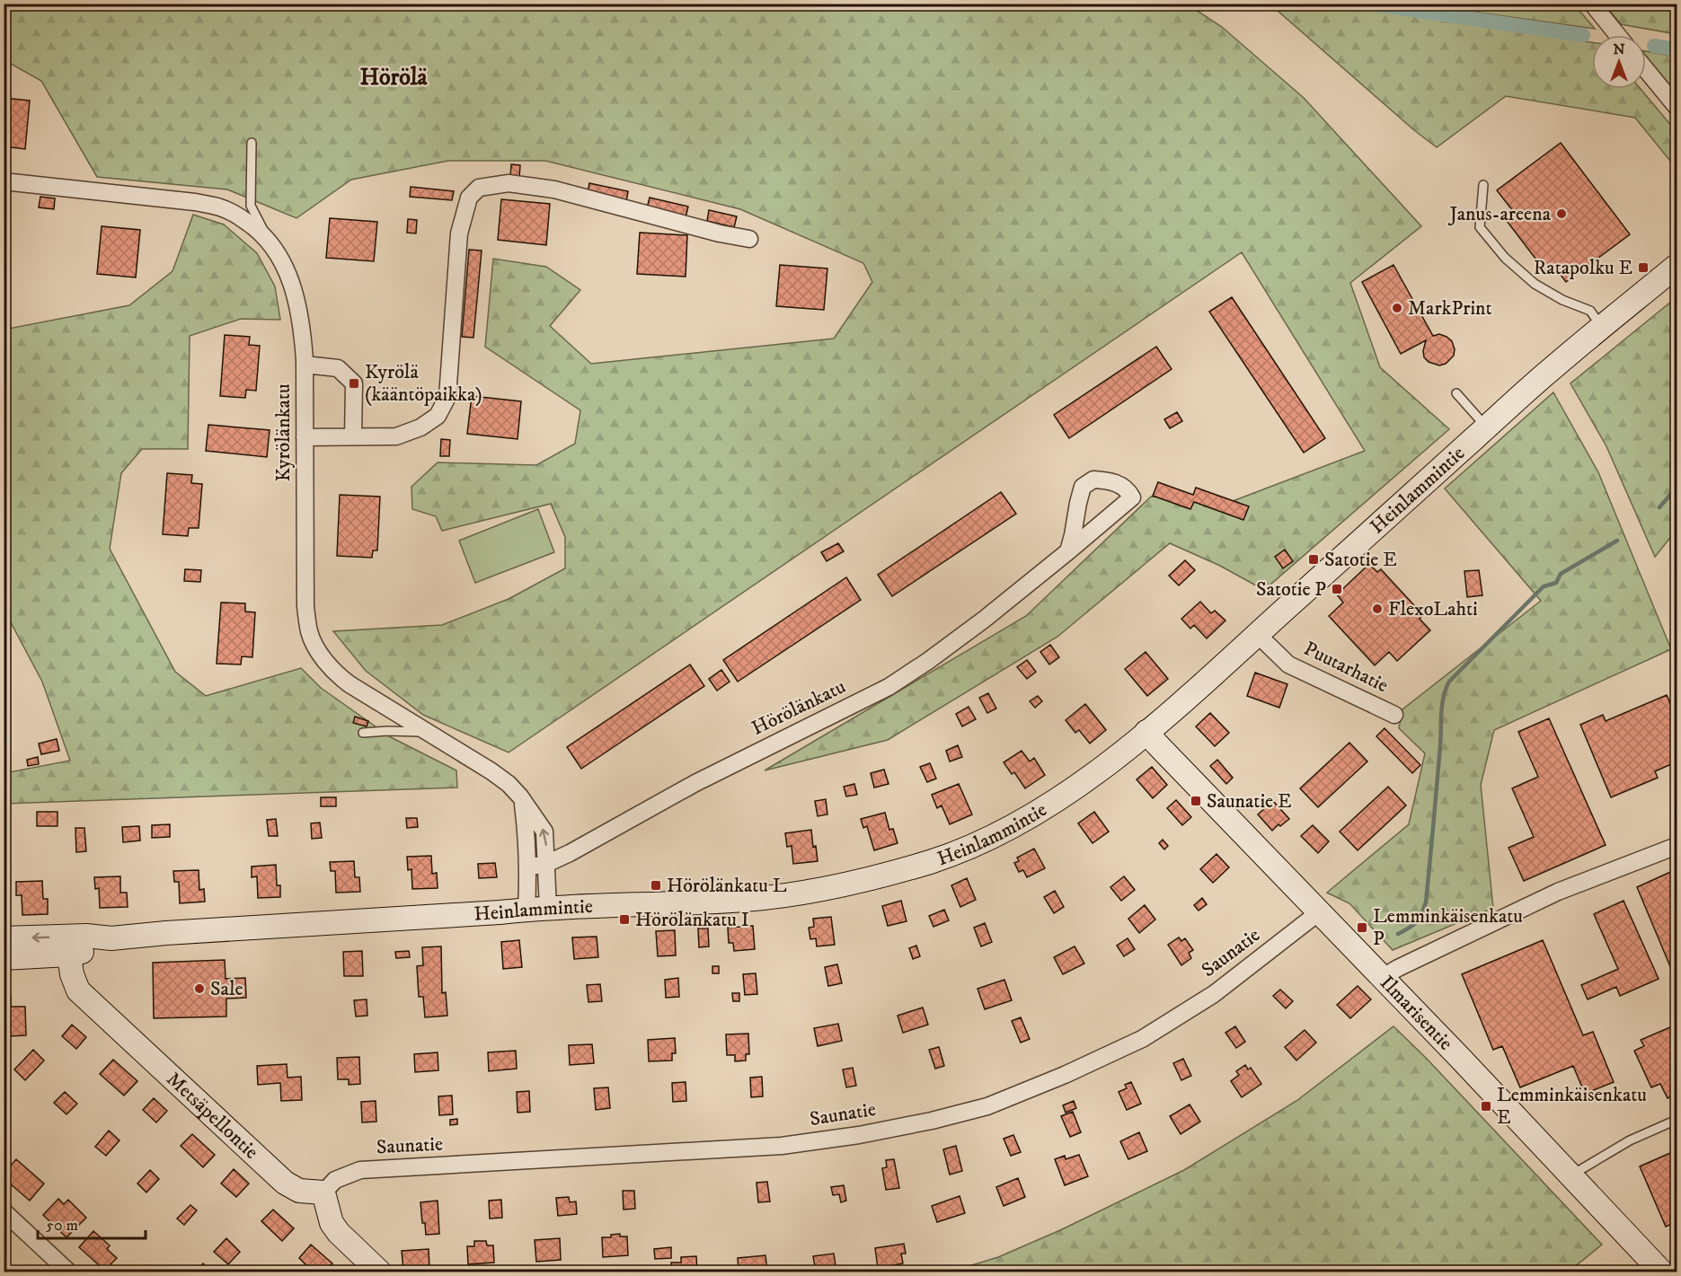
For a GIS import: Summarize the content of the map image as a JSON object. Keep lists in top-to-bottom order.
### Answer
{
  "streets": {
    "street": [
      "Kyrölänkatu",
      "Heinlammintie",
      "Puutarhatie",
      "Hörölänkatu",
      "Saunatie",
      "Ilmarisentie",
      "Metsäpellontie"
    ]
  },
  "crossings": [
    ["Kyrölänkatu", "Heinlammintie"],
    ["Kyrölänkatu", "Hörölänkatu"],
    ["Heinlammintie", "Puutarhatie"],
    ["Heinlammintie", "Ilmarisentie"],
    ["Heinlammintie", "Metsäpellontie"],
    ["Saunatie", "Ilmarisentie"],
    ["Saunatie", "Metsäpellontie"]
  ],
  "districts": ["Hörölä"],
  "places": {
    "other": [
      "Janus-areena",
      "MarkPrint",
      "FlexoLahti",
      "Sale"
    ],
    "transit": [
      "Ratapolku E",
      "Kyrölä (kääntöpaikka)",
      "Satotie E",
      "Satotie P",
      "Saunatie E",
      "Hörölänkatu L",
      "Hörölänkatu I",
      "Lemminkäisenkatu P",
      "Lemminkäisenkatu E"
    ]
  },
  "scale_bar": "50 m",
  "north": "top"
}
